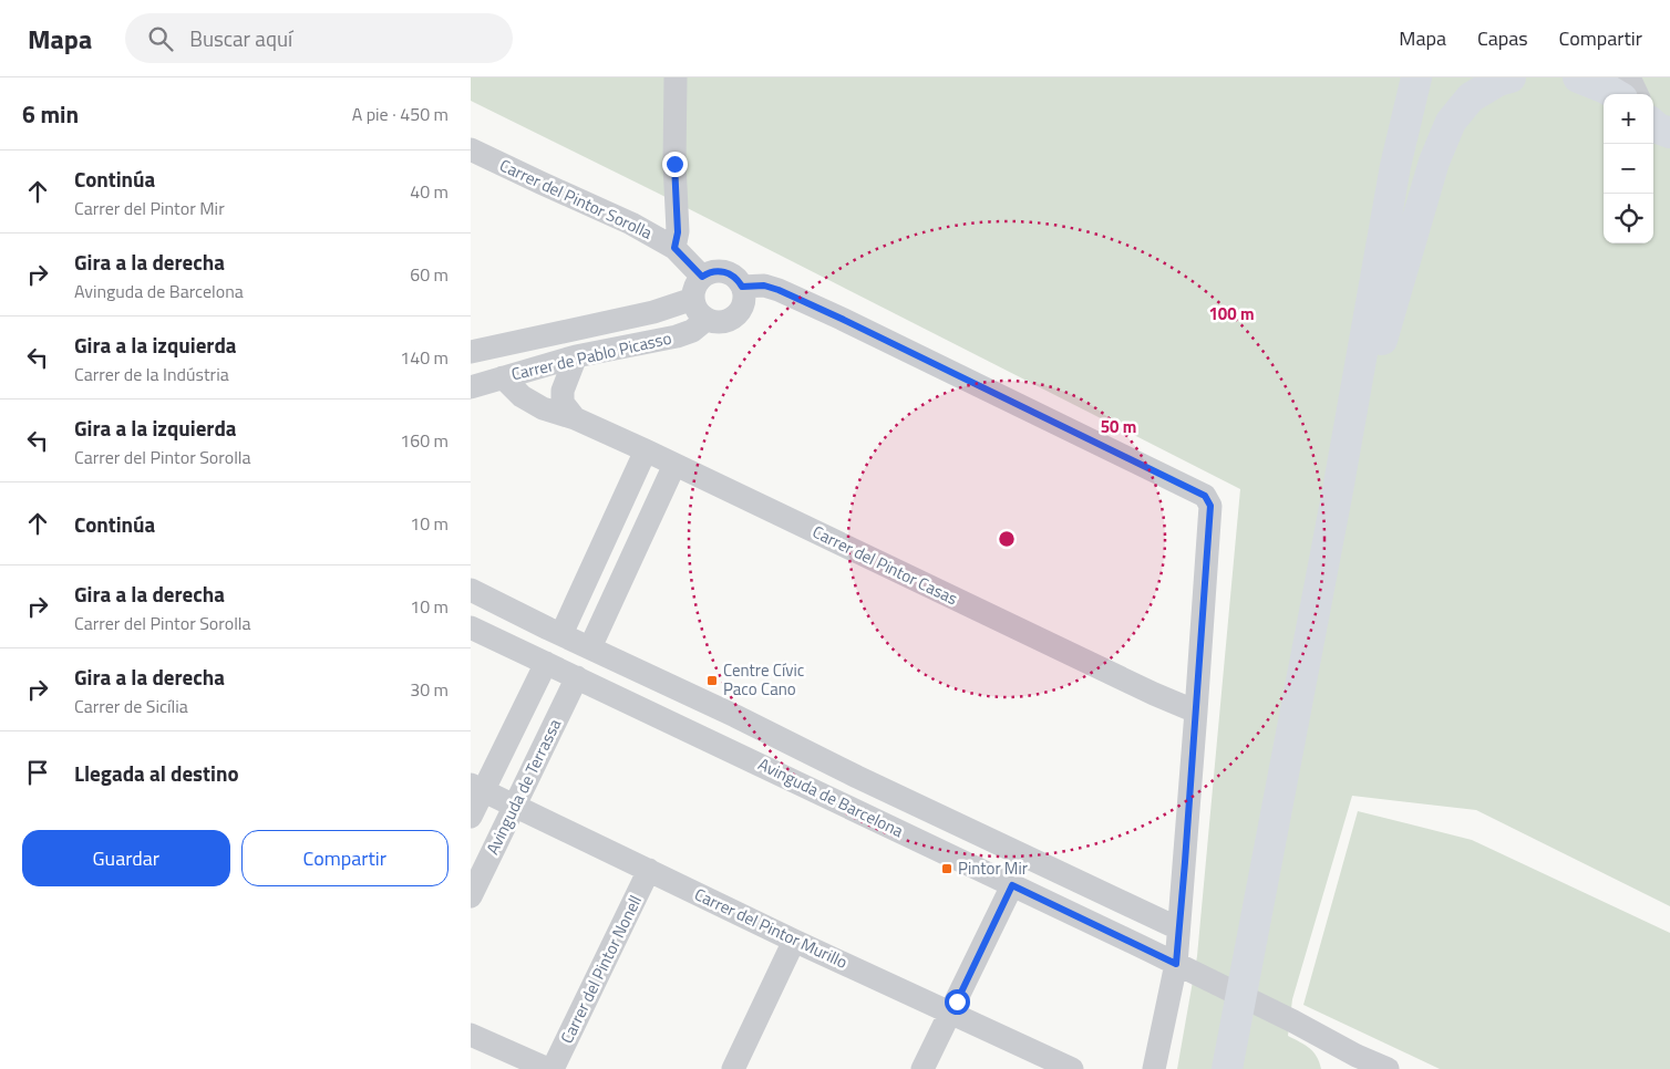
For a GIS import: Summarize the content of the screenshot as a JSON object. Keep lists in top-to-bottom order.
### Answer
{
  "streets": {
    "street": [
      "Carrer del Pintor Sorolla",
      "Carrer de Pablo Picasso",
      "Carrer del Pintor Casas",
      "Avinguda de Terrassa",
      "Avinguda de Barcelona",
      "Carrer del Pintor Murillo",
      "Carrer del Pintor Nonell"
    ]
  },
  "crossings": [
    ["Carrer del Pintor Sorolla", "Carrer de Pablo Picasso"],
    ["Carrer de Pablo Picasso", "Carrer del Pintor Casas"],
    ["Avinguda de Terrassa", "Avinguda de Barcelona"],
    ["Avinguda de Terrassa", "Carrer del Pintor Murillo"],
    ["Carrer del Pintor Murillo", "Carrer del Pintor Nonell"]
  ],
  "places": {
    "transit": ["Centre Cívic Paco Cano", "Pintor Mir"]
  },
  "page": {
    "header": "Mapa",
    "search": "Buscar aquí",
    "nav": ["Mapa", "Capas", "Compartir"],
    "heading": ["6 min", "A pie · 450 m"],
    "map_buttons": ["+", "−"],
    "list": [
      ["Continúa", "Carrer del Pintor Mir", "40 m"],
      ["Gira a la derecha", "Avinguda de Barcelona", "60 m"],
      ["Gira a la izquierda", "Carrer de la Indústria", "140 m"],
      ["Gira a la izquierda", "Carrer del Pintor Sorolla", "160 m"],
      ["Continúa", "10 m"],
      ["Gira a la derecha", "Carrer del Pintor Sorolla", "10 m"],
      ["Gira a la derecha", "Carrer de Sicília", "30 m"],
      "Llegada al destino"
    ],
    "buttons": ["Guardar", "Compartir"]
  },
  "rings": ["100 m", "50 m"]
}
